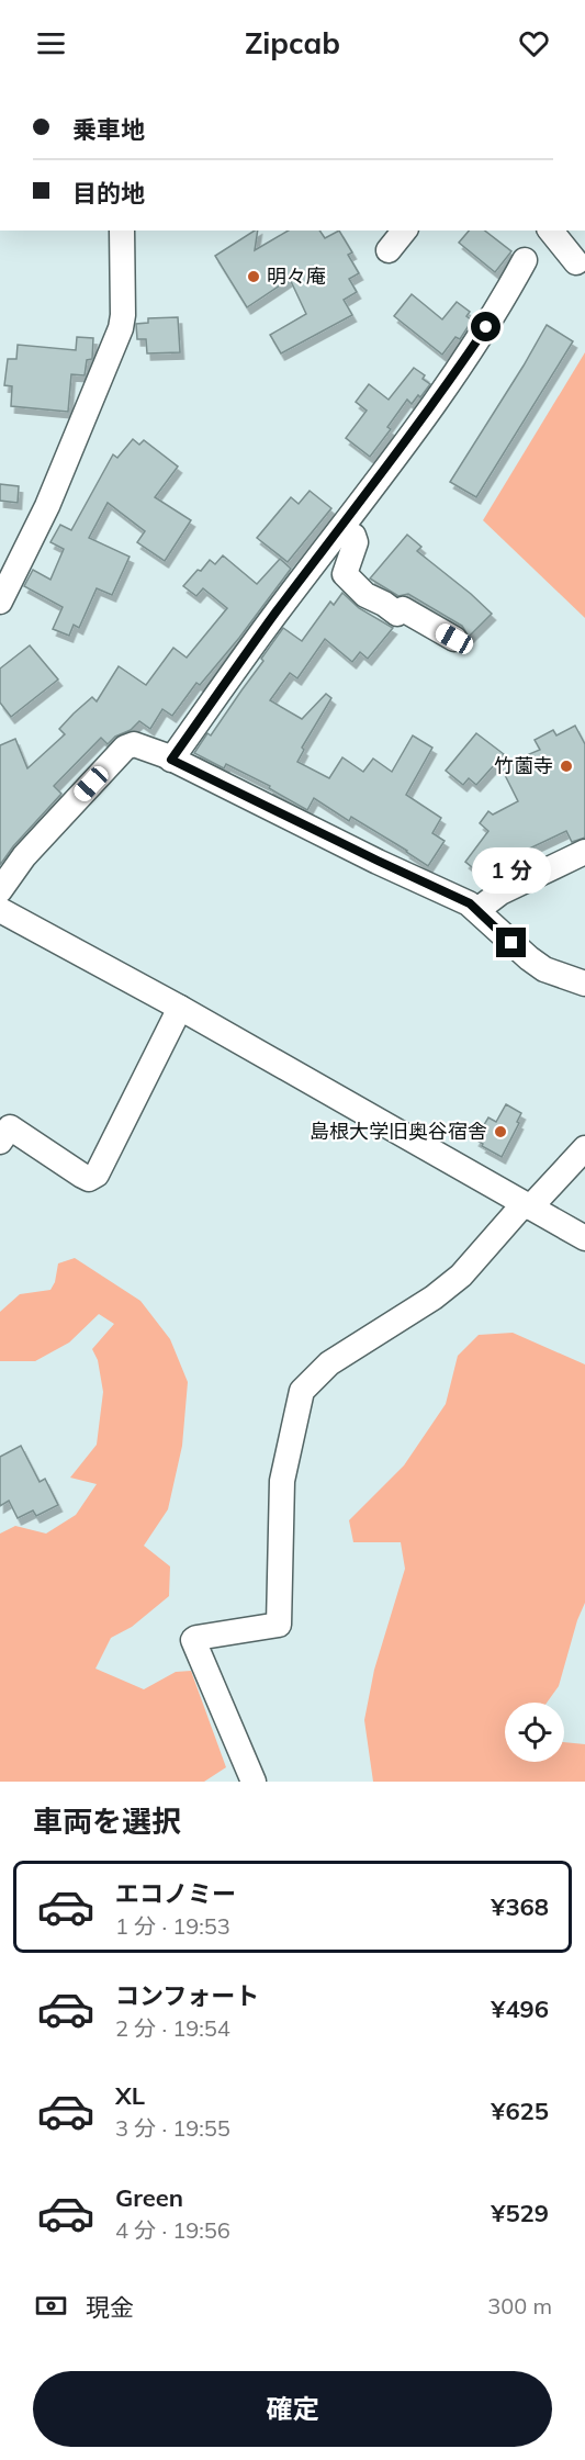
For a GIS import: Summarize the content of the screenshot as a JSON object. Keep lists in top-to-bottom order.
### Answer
{
  "places": ["明々庵", "竹薗寺", "島根大学旧奥谷宿舎"],
  "page": {
    "header": "Zipcab",
    "banner": ["乗車地", "目的地"],
    "bubble": "1 分",
    "heading": "車両を選択",
    "list": [
      {
        "name": "エコノミー",
        "note": "1 分 · 19:53",
        "value": "¥368"
      },
      {
        "name": "コンフォート",
        "note": "2 分 · 19:54",
        "value": "¥496"
      },
      {
        "name": "XL",
        "note": "3 分 · 19:55",
        "value": "¥625"
      },
      {
        "name": "Green",
        "note": "4 分 · 19:56",
        "value": "¥529"
      }
    ],
    "pay": ["現金", "300 m"],
    "buttons": "確定"
  }
}
